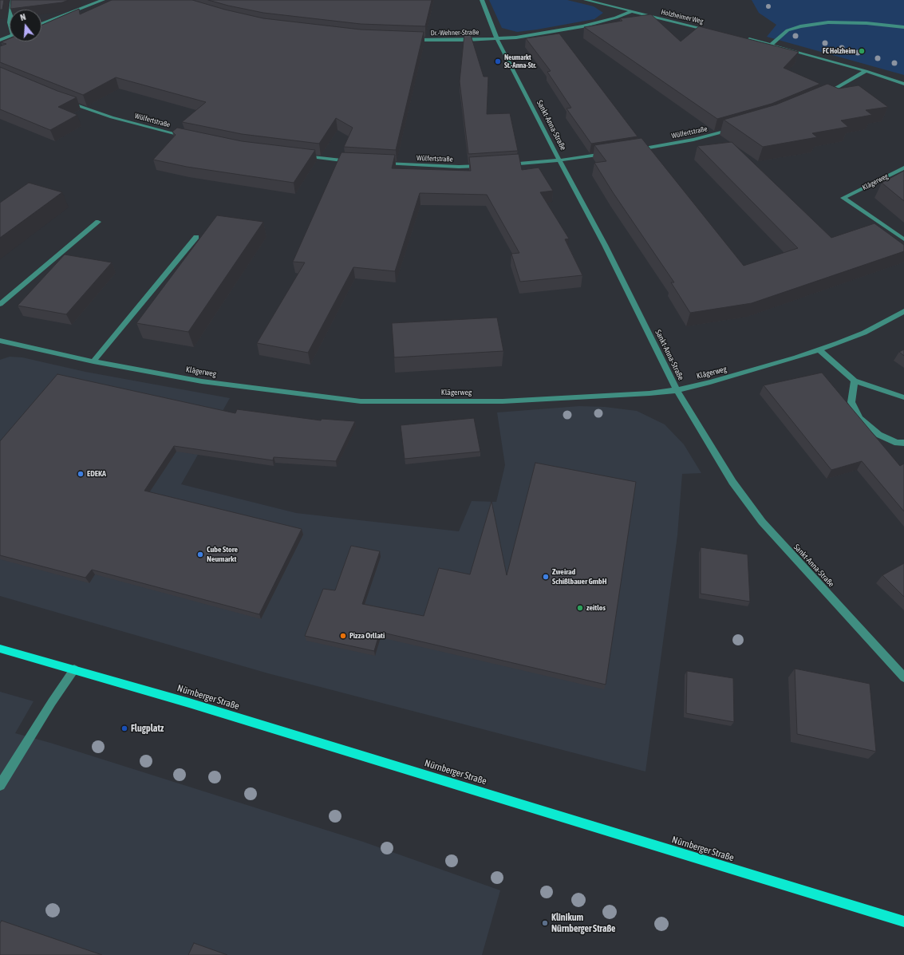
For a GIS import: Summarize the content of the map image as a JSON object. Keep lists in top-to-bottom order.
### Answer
{
  "streets": {
    "main road": ["Nürnberger Straße"],
    "street": [
      "Holzheimer Weg",
      "Dr.-Wehner-Straße",
      "Wülfertstraße",
      "Sankt-Anna-Straße",
      "Klägerweg"
    ]
  },
  "crossings": [
    ["Holzheimer Weg", "Dr.-Wehner-Straße"],
    ["Dr.-Wehner-Straße", "Sankt-Anna-Straße"],
    ["Sankt-Anna-Straße", "Klägerweg"]
  ],
  "places": [
    "FC Holzheim",
    "Neumarkt St.-Anna-Str.",
    "EDEKA",
    "Cube Store Neumarkt",
    "Zweirad Schißlbauer GmbH",
    "zeitlos",
    "Pizza Orllati",
    "Flugplatz",
    "Klinikum Nürnberger Straße"
  ],
  "north": "top"
}
